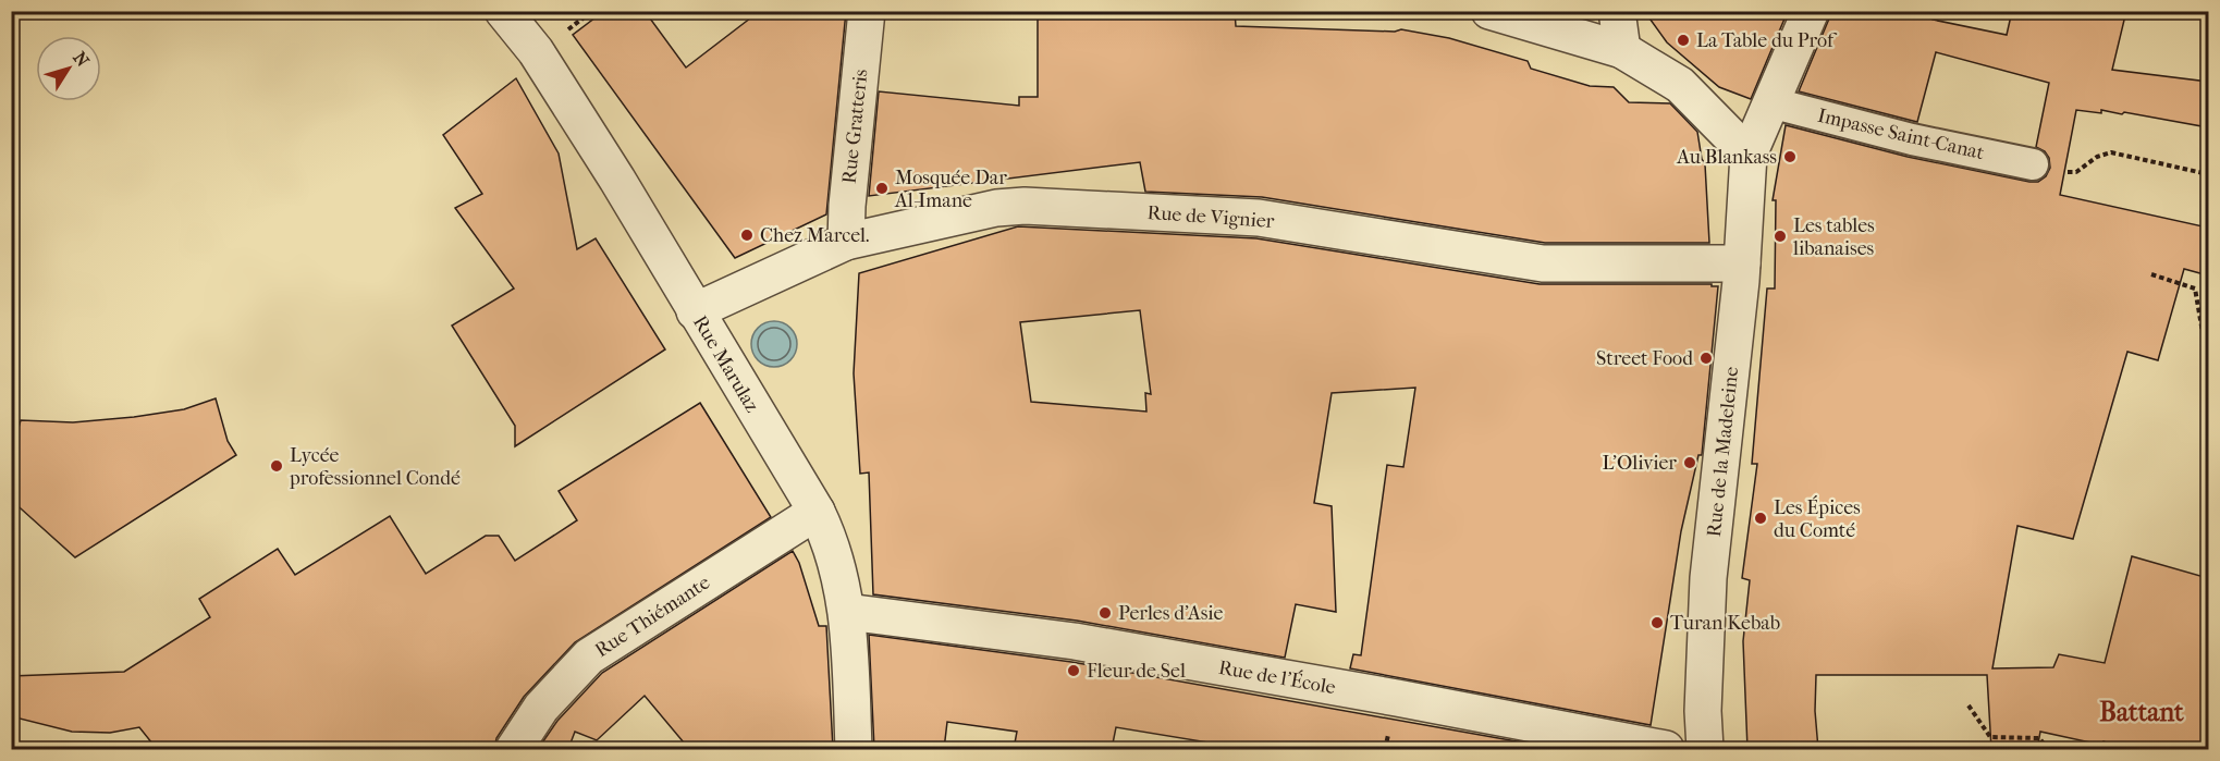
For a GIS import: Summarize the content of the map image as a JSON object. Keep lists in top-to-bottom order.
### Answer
{
  "streets": {
    "street": [
      "Rue Gratteris",
      "Impasse Saint-Canat",
      "Rue de Vignier",
      "Rue Marulaz",
      "Rue de la Madeleine",
      "Rue Thiémante",
      "Rue de l'École"
    ]
  },
  "crossings": [
    ["Rue Gratteris", "Rue de Vignier"],
    ["Impasse Saint-Canat", "Rue de la Madeleine"],
    ["Rue de Vignier", "Rue Marulaz"],
    ["Rue de Vignier", "Rue de la Madeleine"],
    ["Rue Marulaz", "Rue Thiémante"],
    ["Rue Marulaz", "Rue de l'École"]
  ],
  "districts": ["Battant"],
  "places": [
    "La Table du Prof",
    "Au Blankass",
    "Mosquée Dar Al-Imane",
    "Chez Marcel.",
    "Les tables libanaises",
    "Street Food",
    "L'Olivier",
    "Lycée professionnel Condé",
    "Les Épices du Comté",
    "Perles d'Asie",
    "Turan Kebab",
    "Fleur de Sel"
  ],
  "north": "top right"
}
